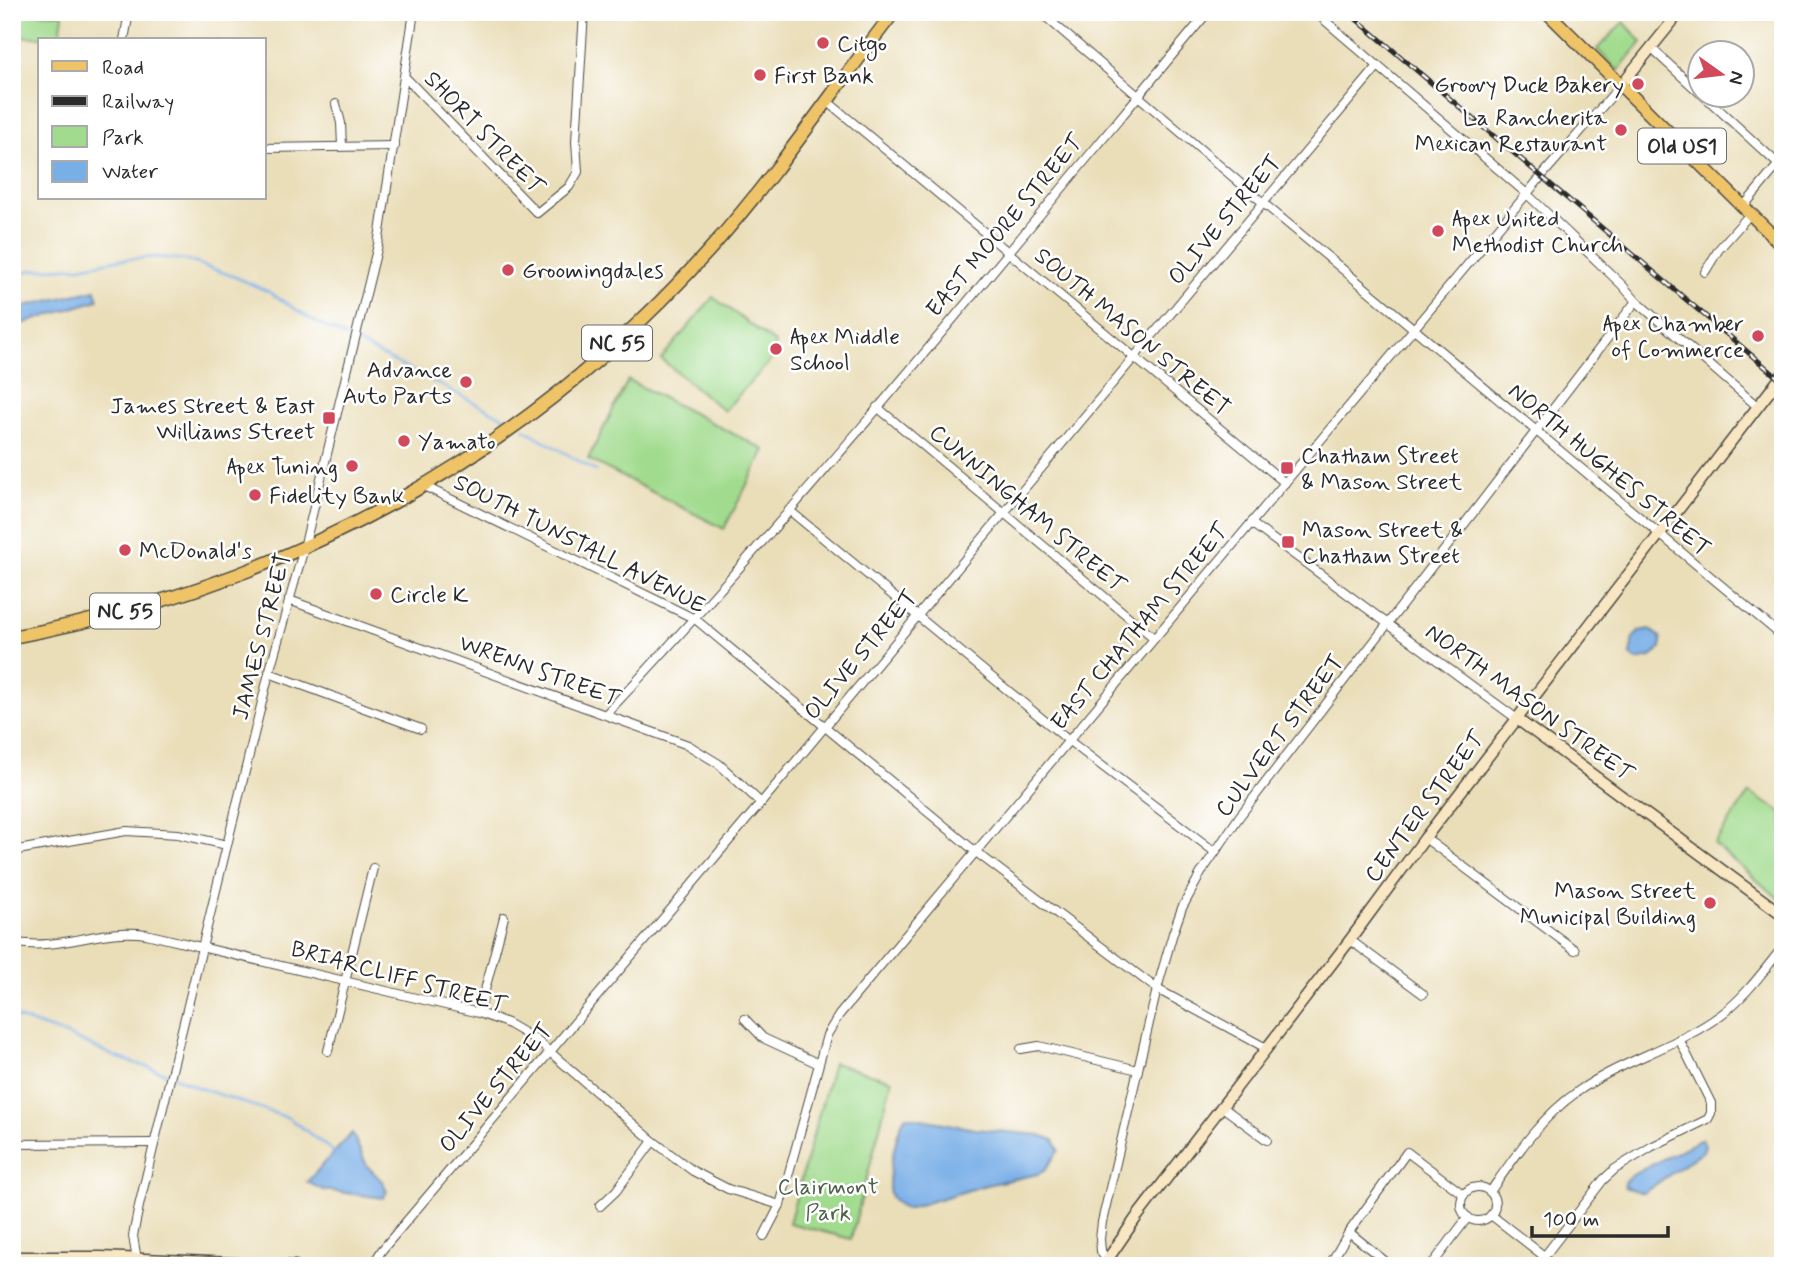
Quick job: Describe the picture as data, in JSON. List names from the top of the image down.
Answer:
{
  "streets": {
    "main road": [
      "Old US1",
      "NC 55",
      "NORTH MASON STREET",
      "CENTER STREET"
    ],
    "street": [
      "SHORT STREET",
      "OLIVE STREET",
      "EAST MOORE STREET",
      "SOUTH MASON STREET",
      "NORTH HUGHES STREET",
      "CUNNINGHAM STREET",
      "SOUTH TUNSTALL AVENUE",
      "EAST CHATHAM STREET",
      "JAMES STREET",
      "WRENN STREET",
      "CULVERT STREET",
      "BRIARCLIFF STREET"
    ]
  },
  "crossings": [
    ["SHORT STREET", "JAMES STREET"],
    ["Old US1", "EAST CHATHAM STREET"],
    ["OLIVE STREET", "SOUTH MASON STREET"],
    ["OLIVE STREET", "NORTH HUGHES STREET"],
    ["OLIVE STREET", "CUNNINGHAM STREET"],
    ["OLIVE STREET", "SOUTH TUNSTALL AVENUE"],
    ["OLIVE STREET", "WRENN STREET"],
    ["OLIVE STREET", "BRIARCLIFF STREET"],
    ["EAST MOORE STREET", "SOUTH MASON STREET"],
    ["EAST MOORE STREET", "NORTH HUGHES STREET"],
    ["EAST MOORE STREET", "CUNNINGHAM STREET"],
    ["EAST MOORE STREET", "SOUTH TUNSTALL AVENUE"],
    ["EAST MOORE STREET", "WRENN STREET"],
    ["SOUTH MASON STREET", "NC 55"],
    ["SOUTH MASON STREET", "EAST CHATHAM STREET"],
    ["NC 55", "SOUTH TUNSTALL AVENUE"],
    ["NC 55", "JAMES STREET"],
    ["NORTH HUGHES STREET", "EAST CHATHAM STREET"],
    ["NORTH HUGHES STREET", "CULVERT STREET"],
    ["NORTH HUGHES STREET", "CENTER STREET"],
    ["CUNNINGHAM STREET", "EAST CHATHAM STREET"],
    ["SOUTH TUNSTALL AVENUE", "EAST CHATHAM STREET"],
    ["SOUTH TUNSTALL AVENUE", "CULVERT STREET"],
    ["SOUTH TUNSTALL AVENUE", "CENTER STREET"],
    ["EAST CHATHAM STREET", "NORTH MASON STREET"],
    ["EAST CHATHAM STREET", "BRIARCLIFF STREET"],
    ["JAMES STREET", "WRENN STREET"],
    ["JAMES STREET", "BRIARCLIFF STREET"],
    ["NORTH MASON STREET", "CULVERT STREET"],
    ["NORTH MASON STREET", "CENTER STREET"],
    ["CULVERT STREET", "CENTER STREET"]
  ],
  "parks": ["Clairmont Park"],
  "places": {
    "other": [
      "Citgo",
      "First Bank",
      "Groovy Duck Bakery",
      "La Rancherita Mexican Restaurant",
      "Apex United Methodist Church",
      "Groomingdales",
      "Apex Chamber of Commerce",
      "Apex Middle School",
      "Advance Auto Parts",
      "Yamato",
      "Apex Tuning",
      "Fidelity Bank",
      "McDonald's",
      "Circle K",
      "Mason Street Municipal Building"
    ],
    "transit": ["James Street & East Williams Street", "Chatham Street & Mason Street", "Mason Street & Chatham Street"]
  },
  "legend": [
    "Road",
    "Railway",
    "Park",
    "Water"
  ],
  "scale_bar": "100 m",
  "north": "right"
}
